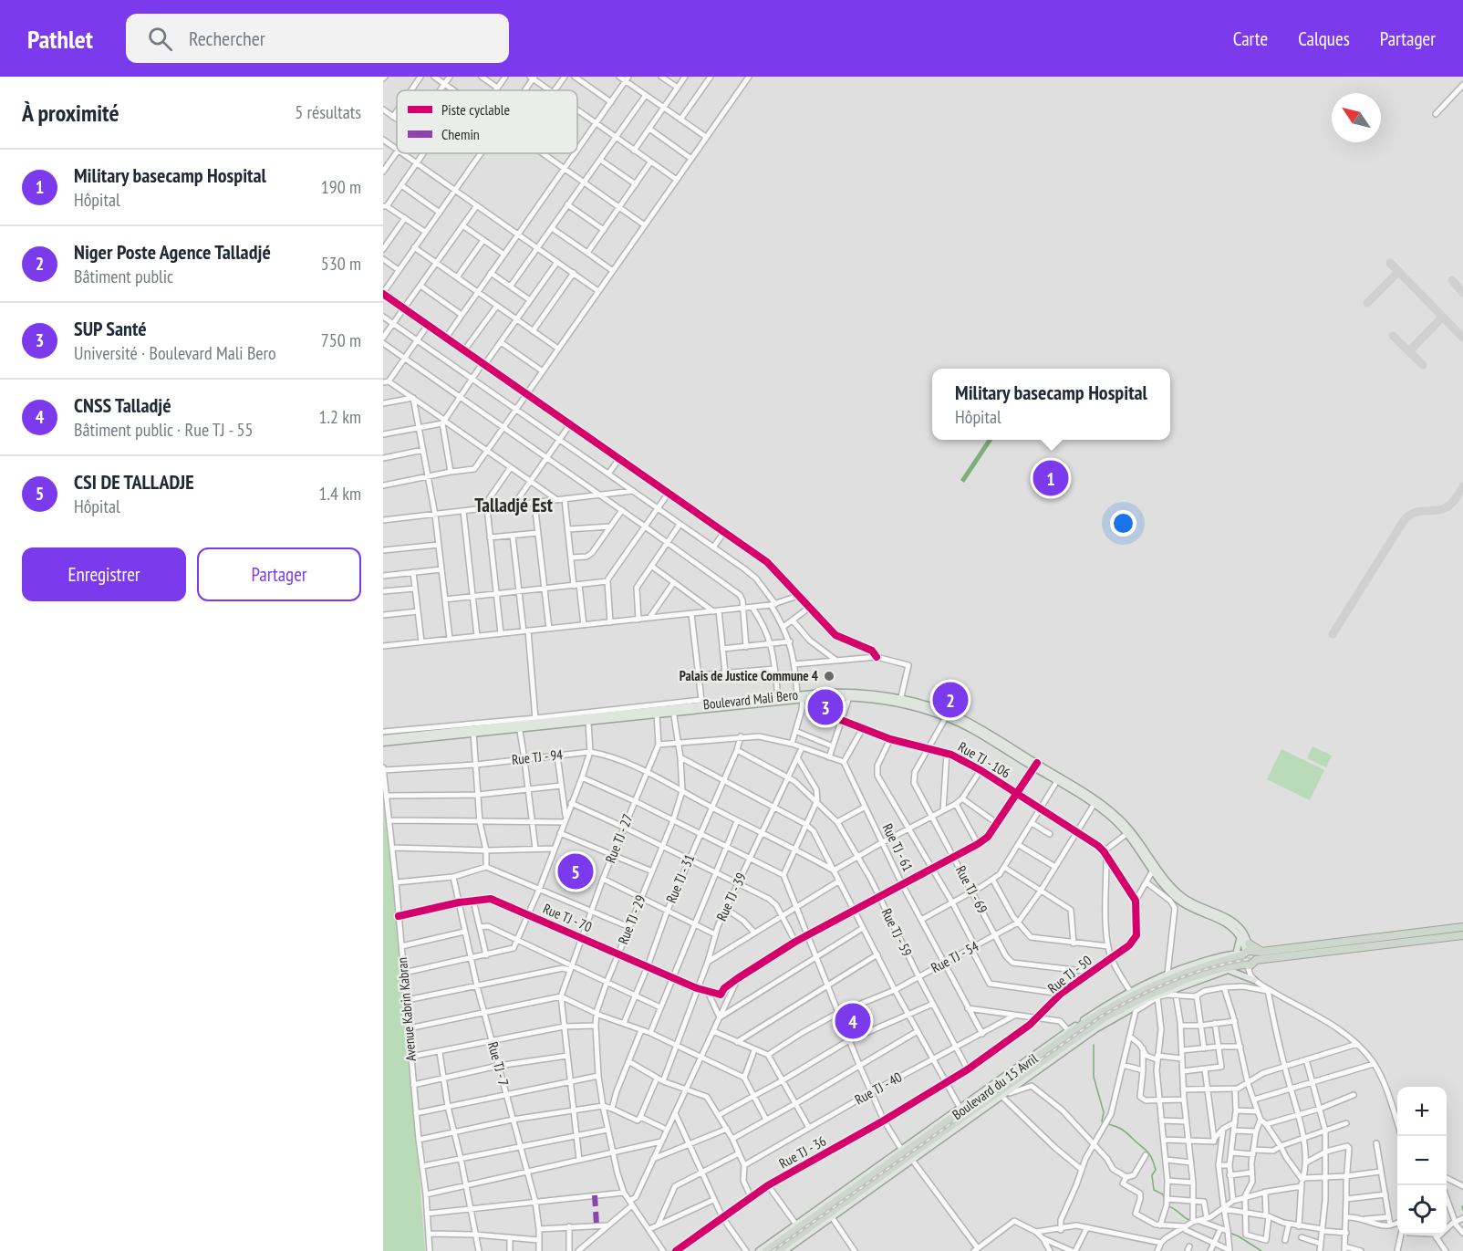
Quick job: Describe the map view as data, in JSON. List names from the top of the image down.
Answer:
{
  "streets": {
    "highway": ["Boulevard du 15 Avril"],
    "main road": ["Boulevard Mali Bero"],
    "street": [
      "Rue TJ - 94",
      "Rue TJ - 106",
      "Rue TJ - 27",
      "Rue TJ - 61",
      "Rue TJ - 31",
      "Rue TJ - 69",
      "Rue TJ - 39",
      "Rue TJ - 70",
      "Rue TJ - 29",
      "Rue TJ - 59",
      "Rue TJ - 54",
      "Rue TJ - 50",
      "Avenue Kabrin Kabran",
      "Rue TJ - 7",
      "Rue TJ - 40",
      "Rue TJ - 36"
    ]
  },
  "crossings": [
    ["Boulevard Mali Bero", "Rue TJ - 27"],
    ["Boulevard Mali Bero", "Rue TJ - 69"],
    ["Boulevard Mali Bero", "Rue TJ - 29"],
    ["Boulevard Mali Bero", "Rue TJ - 54"],
    ["Boulevard Mali Bero", "Boulevard du 15 Avril"],
    ["Rue TJ - 94", "Rue TJ - 27"],
    ["Rue TJ - 94", "Rue TJ - 31"],
    ["Rue TJ - 94", "Rue TJ - 39"],
    ["Rue TJ - 94", "Rue TJ - 29"],
    ["Rue TJ - 94", "Avenue Kabrin Kabran"],
    ["Rue TJ - 106", "Rue TJ - 69"],
    ["Rue TJ - 106", "Rue TJ - 54"],
    ["Rue TJ - 27", "Rue TJ - 70"],
    ["Rue TJ - 61", "Rue TJ - 54"],
    ["Rue TJ - 61", "Rue TJ - 40"],
    ["Rue TJ - 31", "Rue TJ - 70"],
    ["Rue TJ - 31", "Rue TJ - 59"],
    ["Rue TJ - 69", "Rue TJ - 54"],
    ["Rue TJ - 69", "Rue TJ - 50"],
    ["Rue TJ - 39", "Rue TJ - 70"],
    ["Rue TJ - 39", "Rue TJ - 59"],
    ["Rue TJ - 70", "Rue TJ - 29"],
    ["Rue TJ - 70", "Avenue Kabrin Kabran"],
    ["Rue TJ - 70", "Rue TJ - 7"],
    ["Rue TJ - 59", "Rue TJ - 54"],
    ["Rue TJ - 59", "Rue TJ - 50"],
    ["Rue TJ - 59", "Rue TJ - 40"],
    ["Rue TJ - 50", "Rue TJ - 36"]
  ],
  "districts": ["Talladjé Est"],
  "places": ["Palais de Justice Commune 4"],
  "legend": ["Piste cyclable", "Chemin"],
  "north": "top left",
  "page": {
    "header": "Pathlet",
    "search": "Rechercher",
    "nav": ["Carte", "Calques", "Partager"],
    "heading": ["À proximité", "5 résultats"],
    "list": [
      {
        "mark": "1",
        "name": "Military basecamp Hospital",
        "note": "Hôpital",
        "value": "190 m"
      },
      {
        "mark": "2",
        "name": "Niger Poste Agence Talladjé",
        "note": "Bâtiment public",
        "value": "530 m"
      },
      {
        "mark": "3",
        "name": "SUP Santé",
        "note": "Université · Boulevard Mali Bero",
        "value": "750 m"
      },
      {
        "mark": "4",
        "name": "CNSS Talladjé",
        "note": "Bâtiment public · Rue TJ - 55",
        "value": "1.2 km"
      },
      {
        "mark": "5",
        "name": "CSI DE TALLADJE",
        "note": "Hôpital",
        "value": "1.4 km"
      }
    ],
    "popup": ["Military basecamp Hospital", "Hôpital"],
    "pins": [
      "1",
      "2",
      "3",
      "5",
      "4"
    ],
    "buttons": ["Enregistrer", "Partager"],
    "map_buttons": ["+", "−"]
  }
}
